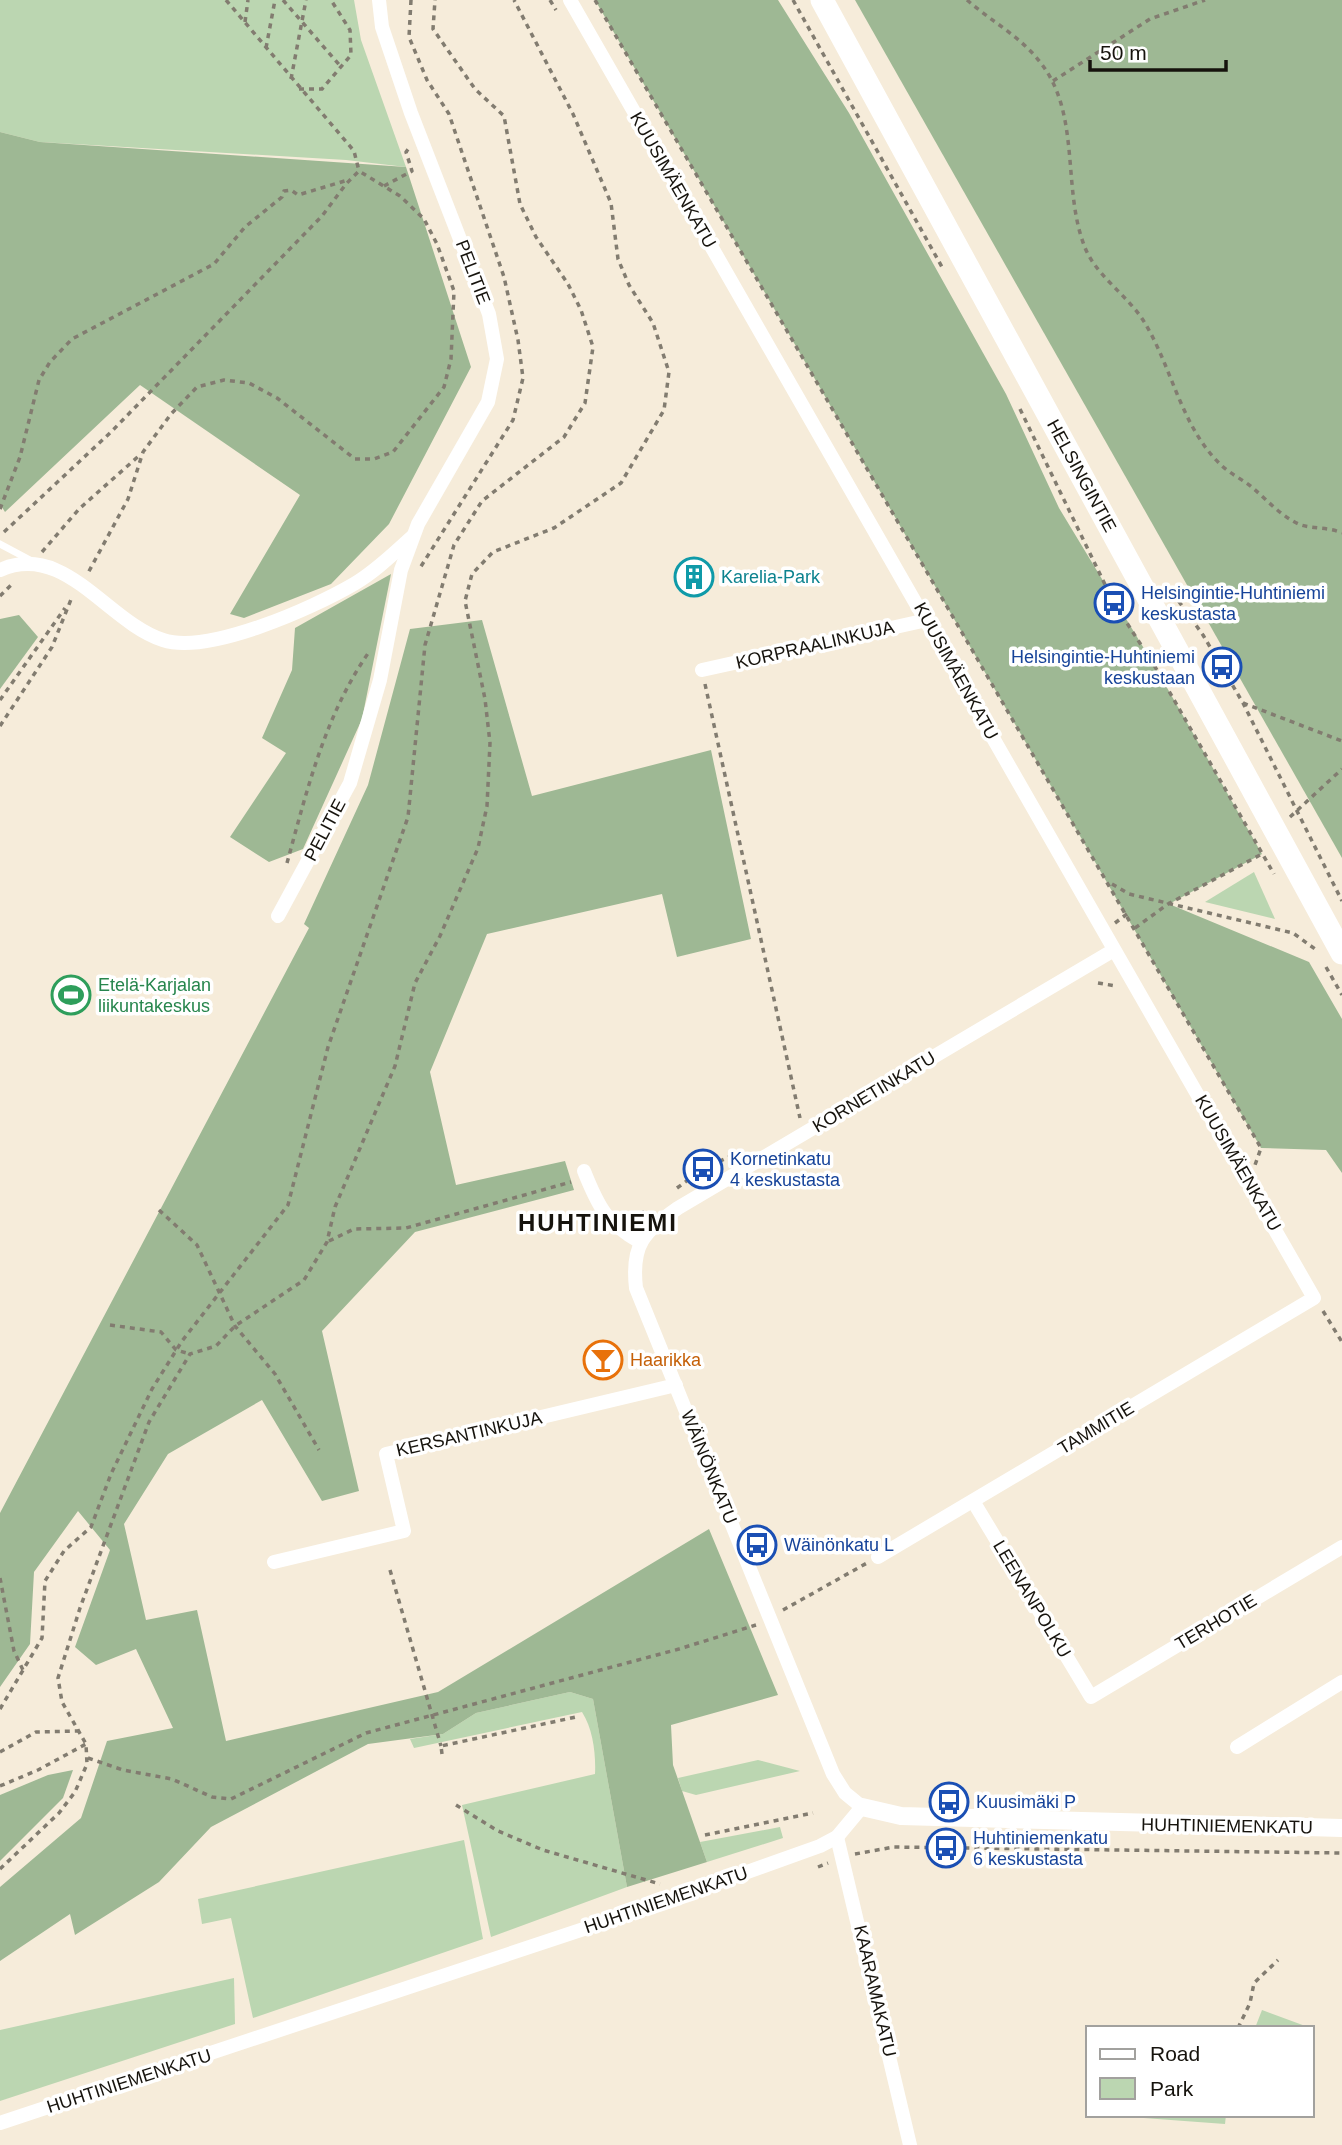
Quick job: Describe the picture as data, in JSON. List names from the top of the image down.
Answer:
{
  "streets": {
    "main road": ["HELSINGINTIE"],
    "street": [
      "KUUSIMÄENKATU",
      "PELITIE",
      "KORPRAALINKUJA",
      "KORNETINKATU",
      "TAMMITIE",
      "KERSANTINKUJA",
      "WÄINÖNKATU",
      "LEENANPOLKU",
      "TERHOTIE",
      "HUHTINIEMENKATU",
      "KAARAMAKATU"
    ]
  },
  "crossings": [
    ["KUUSIMÄENKATU", "KORPRAALINKUJA"],
    ["KUUSIMÄENKATU", "KORNETINKATU"],
    ["KUUSIMÄENKATU", "TAMMITIE"],
    ["KORNETINKATU", "WÄINÖNKATU"],
    ["TAMMITIE", "LEENANPOLKU"],
    ["KERSANTINKUJA", "WÄINÖNKATU"],
    ["WÄINÖNKATU", "HUHTINIEMENKATU"],
    ["LEENANPOLKU", "TERHOTIE"],
    ["HUHTINIEMENKATU", "KAARAMAKATU"]
  ],
  "districts": ["HUHTINIEMI"],
  "places": {
    "building": ["Karelia-Park"],
    "bus stop": [
      "Helsingintie-Huhtiniemi keskustasta",
      "Helsingintie-Huhtiniemi keskustaan",
      "Kornetinkatu 4 keskustasta",
      "Wäinönkatu L",
      "Kuusimäki P",
      "Huhtiniemenkatu 6 keskustasta"
    ],
    "sports": ["Etelä-Karjalan liikuntakeskus"],
    "bar": ["Haarikka"]
  },
  "legend": ["Road", "Park"],
  "scale_bar": "50 m"
}
